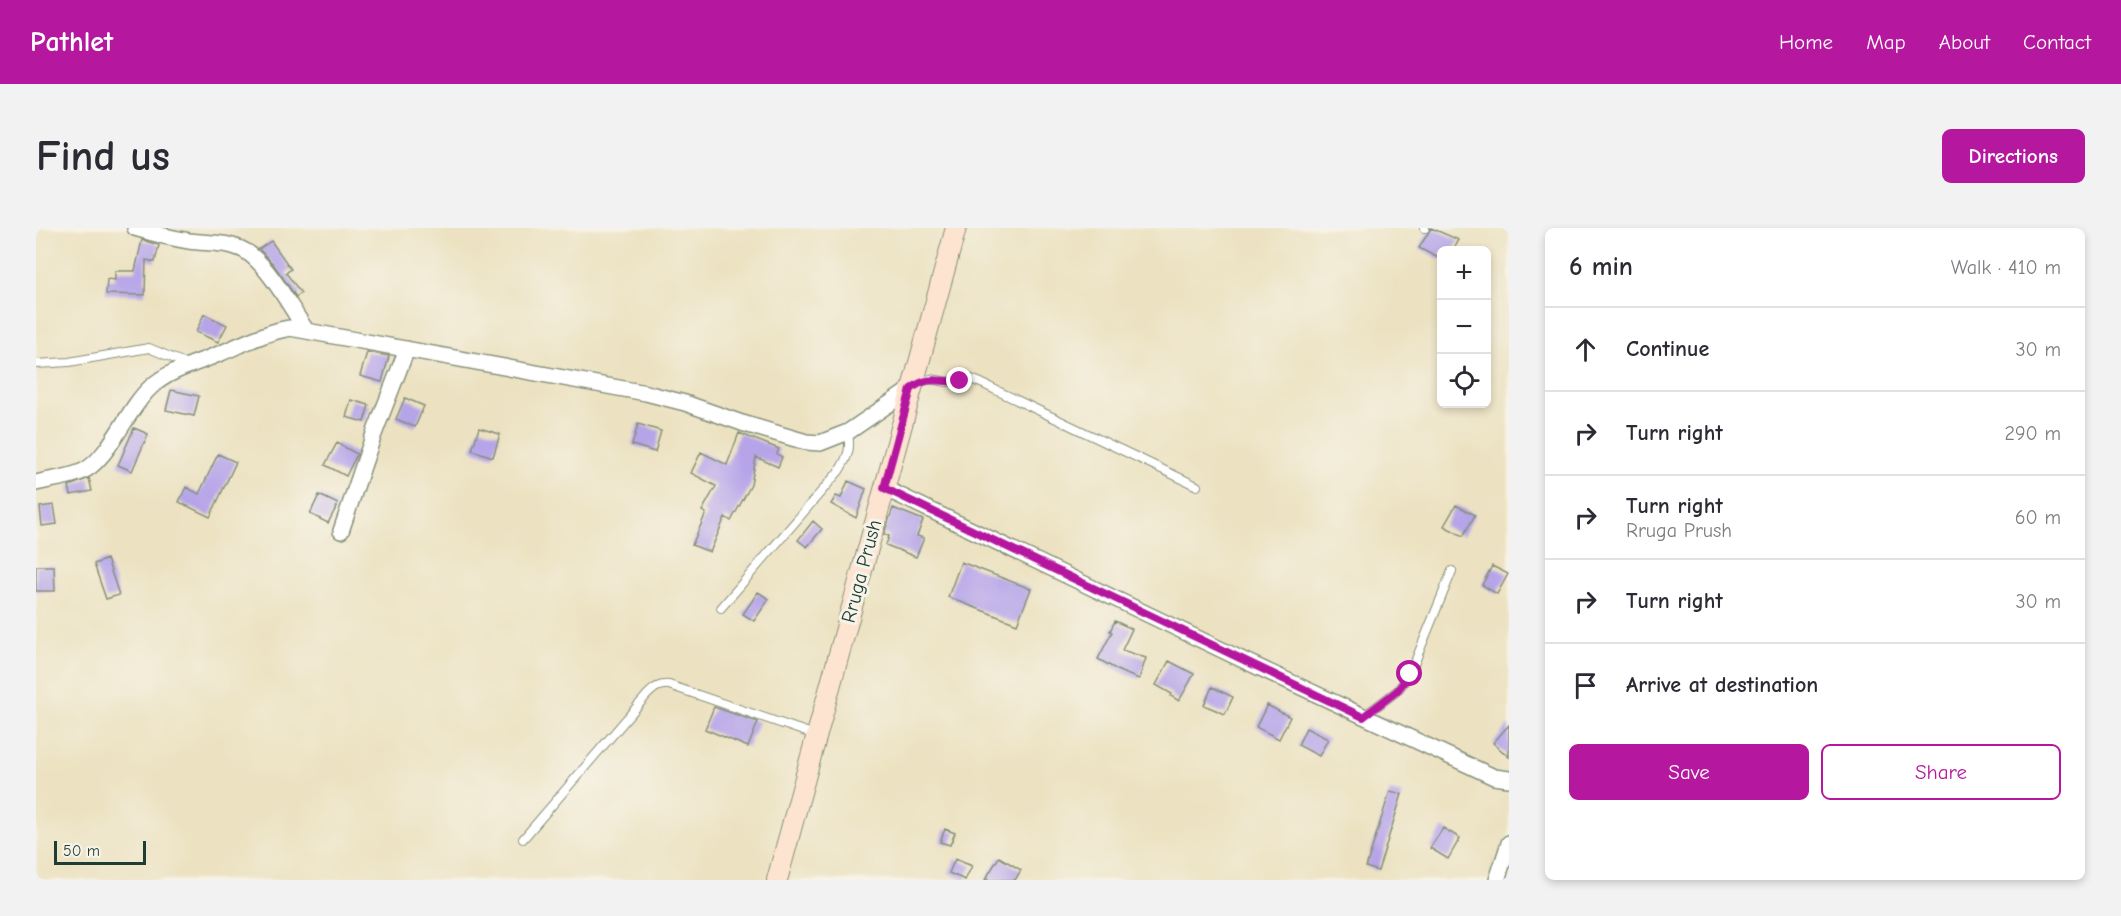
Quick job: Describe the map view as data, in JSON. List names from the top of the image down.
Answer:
{
  "streets": {
    "street": ["Rruga Prush"]
  },
  "scale_bar": "50 m",
  "page": {
    "header": "Pathlet",
    "nav": [
      "Home",
      "Map",
      "About",
      "Contact"
    ],
    "buttons": [
      "Directions",
      ["Save", "Share"]
    ],
    "title": "Find us",
    "heading": ["6 min", "Walk · 410 m"],
    "map_buttons": ["+", "−"],
    "list": [
      ["Continue", "30 m"],
      ["Turn right", "290 m"],
      ["Turn right", "Rruga Prush", "60 m"],
      ["Turn right", "30 m"],
      "Arrive at destination"
    ],
    "scale": "50 m"
  }
}
